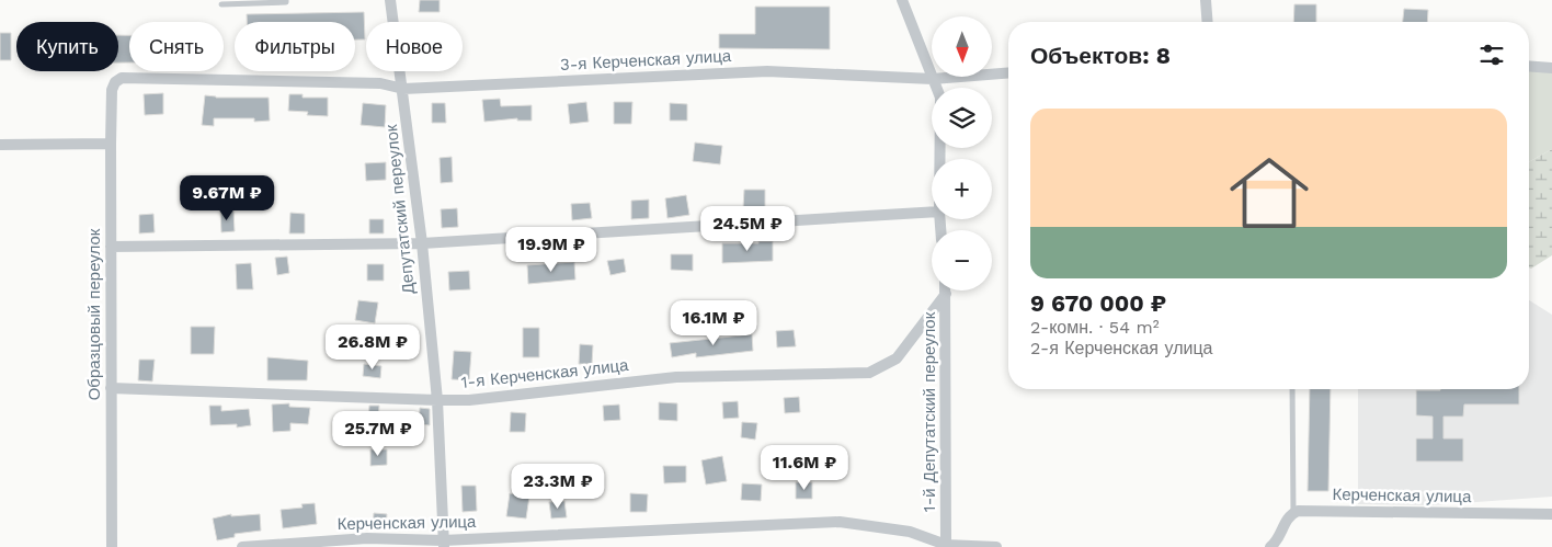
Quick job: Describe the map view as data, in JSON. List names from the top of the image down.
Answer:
{
  "streets": {
    "street": [
      "3-я Керченская улица",
      "Депутатский переулок",
      "Образцовый переулок",
      "1-я Керченская улица",
      "1-й Депутатский переулок",
      "Керченская улица"
    ]
  },
  "crossings": [
    ["3-я Керченская улица", "Депутатский переулок"],
    ["3-я Керченская улица", "Образцовый переулок"],
    ["Депутатский переулок", "1-я Керченская улица"],
    ["Депутатский переулок", "Керченская улица"],
    ["Образцовый переулок", "1-я Керченская улица"],
    ["1-я Керченская улица", "1-й Депутатский переулок"],
    ["1-й Депутатский переулок", "Керченская улица"]
  ],
  "north": "bottom",
  "page": {
    "map_buttons": ["+", "−"],
    "chip": [
      "Купить",
      "Снять",
      "Фильтры",
      "Новое"
    ],
    "heading": "Объектов: 8",
    "list": [
      {
        "name": "9 670 000 ₽",
        "note": "2-комн. · 54 m² · 2-я Керченская улица"
      }
    ],
    "price": [
      "9.67M ₽",
      "24.5M ₽",
      "19.9M ₽",
      "16.1M ₽",
      "26.8M ₽",
      "25.7M ₽",
      "11.6M ₽",
      "23.3M ₽"
    ]
  }
}
